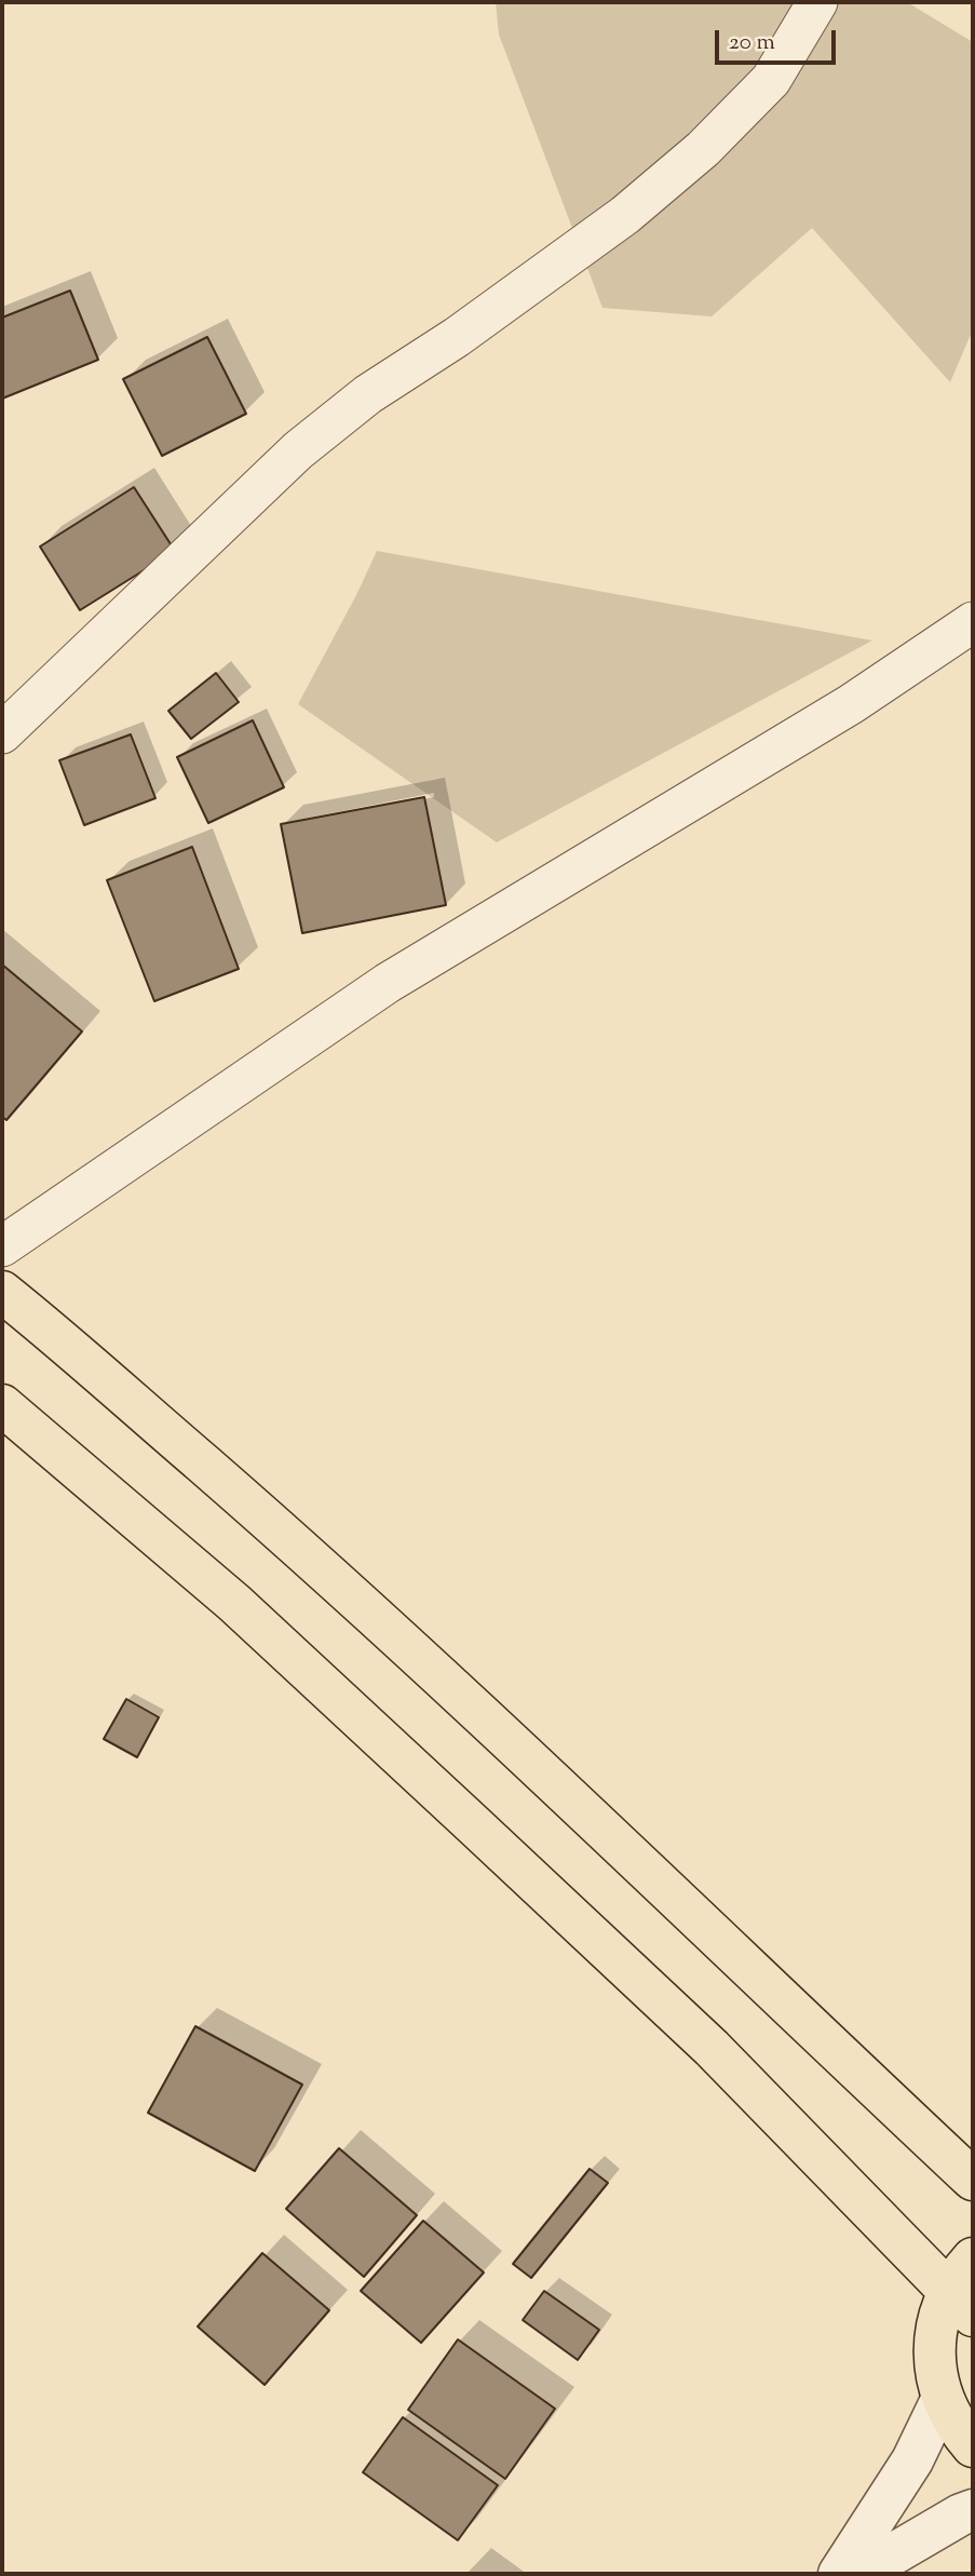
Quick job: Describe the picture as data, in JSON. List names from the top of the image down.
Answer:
{
  "scale_bar": "20 m"
}
